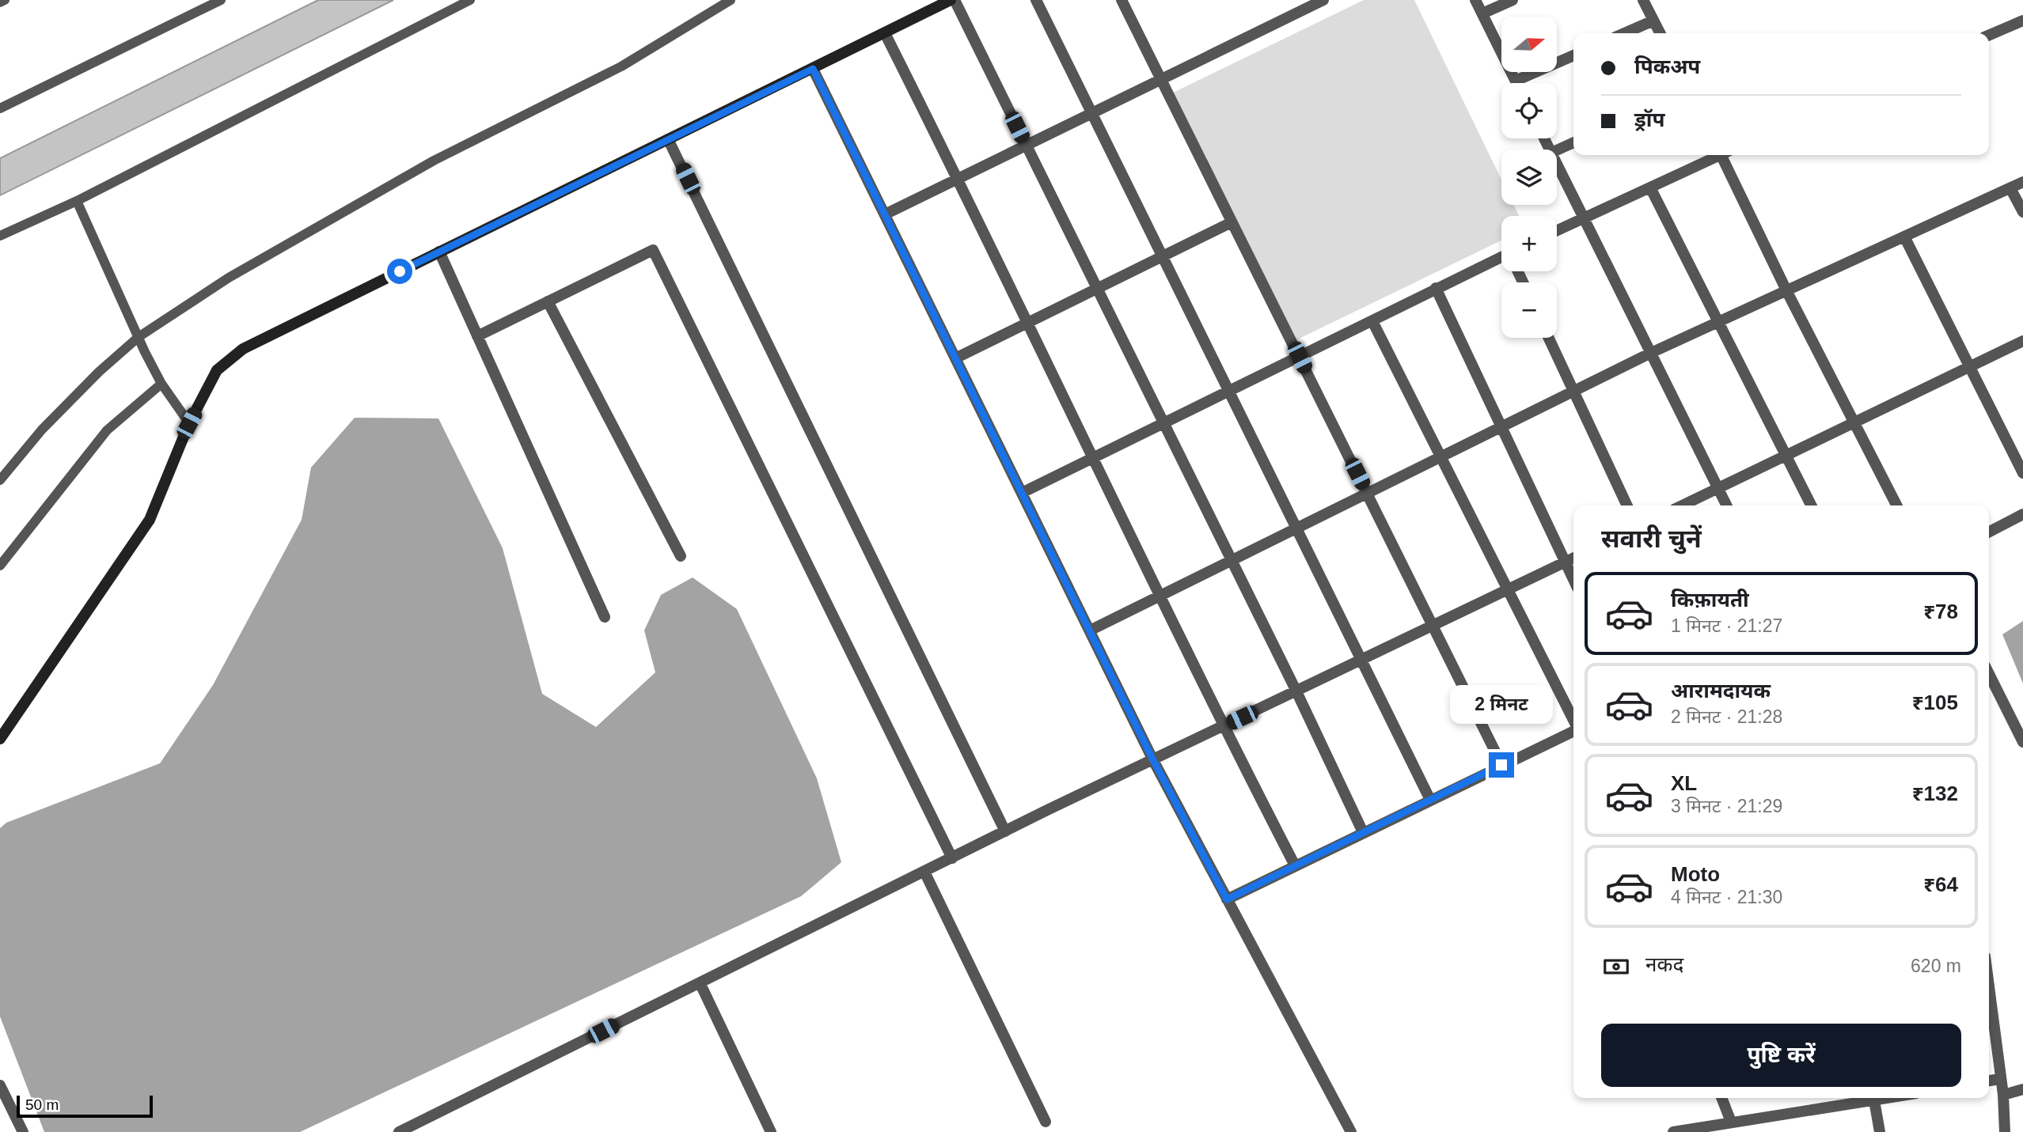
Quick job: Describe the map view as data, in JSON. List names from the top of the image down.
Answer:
{
  "scale_bar": "50 m",
  "north": "right",
  "page": {
    "map_buttons": ["+", "−"],
    "banner": ["पिकअप", "ड्रॉप"],
    "heading": "सवारी चुनें",
    "list": [
      {
        "name": "किफ़ायती",
        "note": "1 मिनट · 21:27",
        "value": "₹78"
      },
      {
        "name": "आरामदायक",
        "note": "2 मिनट · 21:28",
        "value": "₹105"
      },
      {
        "name": "XL",
        "note": "3 मिनट · 21:29",
        "value": "₹132"
      },
      {
        "name": "Moto",
        "note": "4 मिनट · 21:30",
        "value": "₹64"
      }
    ],
    "bubble": "2 मिनट",
    "pay": ["नकद", "620 m"],
    "buttons": "पुष्टि करें",
    "scale": "50 m"
  }
}
